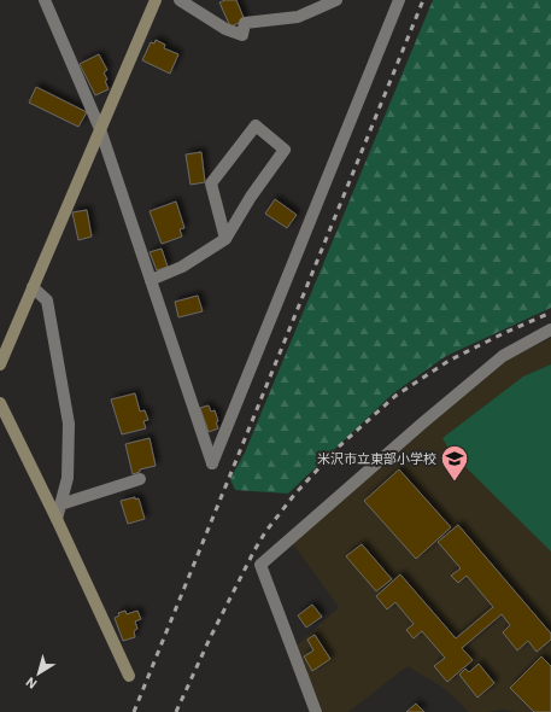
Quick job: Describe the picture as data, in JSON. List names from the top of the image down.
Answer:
{
  "places": {
    "school or university": ["米沢市立東部小学校"]
  },
  "north": "bottom left"
}
